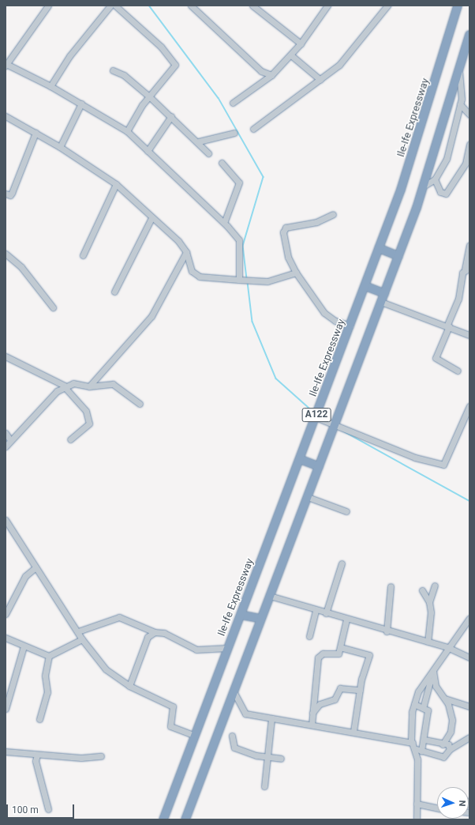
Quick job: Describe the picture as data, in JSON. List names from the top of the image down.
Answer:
{
  "streets": {
    "highway": ["Ile-Ife Expressway", "A122"]
  },
  "scale_bar": "100 m",
  "north": "right"
}
